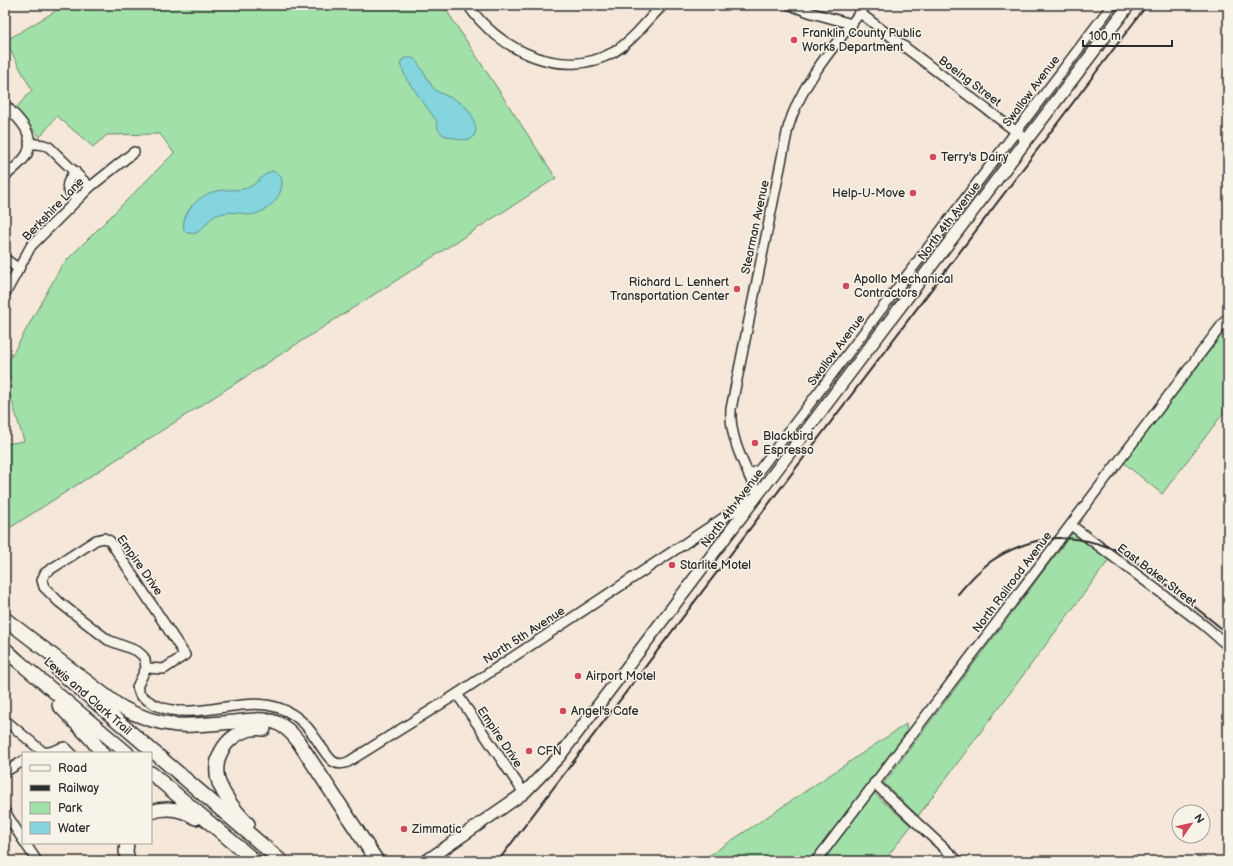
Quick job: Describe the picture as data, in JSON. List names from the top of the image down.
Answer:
{
  "streets": {
    "highway": ["Lewis and Clark Trail"],
    "main road": ["North 4th Avenue"],
    "street": [
      "Boeing Street",
      "Swallow Avenue",
      "Berkshire Lane",
      "Stearman Avenue",
      "Empire Drive",
      "East Baker Street",
      "North Railroad Avenue",
      "North 5th Avenue"
    ]
  },
  "crossings": [
    ["Boeing Street", "Swallow Avenue"],
    ["Boeing Street", "North 4th Avenue"],
    ["Boeing Street", "Stearman Avenue"],
    ["Swallow Avenue", "Stearman Avenue"],
    ["North 4th Avenue", "Stearman Avenue"],
    ["North 4th Avenue", "Empire Drive"],
    ["North 4th Avenue", "North 5th Avenue"],
    ["Stearman Avenue", "North 5th Avenue"],
    ["Empire Drive", "North 5th Avenue"],
    ["East Baker Street", "North Railroad Avenue"]
  ],
  "places": [
    "Franklin County Public Works Department",
    "Terry's Dairy",
    "Help-U-Move",
    "Apollo Mechanical Contractors",
    "Richard L. Lenhert Transportation Center",
    "Blackbird Espresso",
    "Starlite Motel",
    "Airport Motel",
    "Angel's Cafe",
    "CFN",
    "Zimmatic"
  ],
  "legend": [
    "Road",
    "Railway",
    "Park",
    "Water"
  ],
  "scale_bar": "100 m",
  "north": "top right"
}
